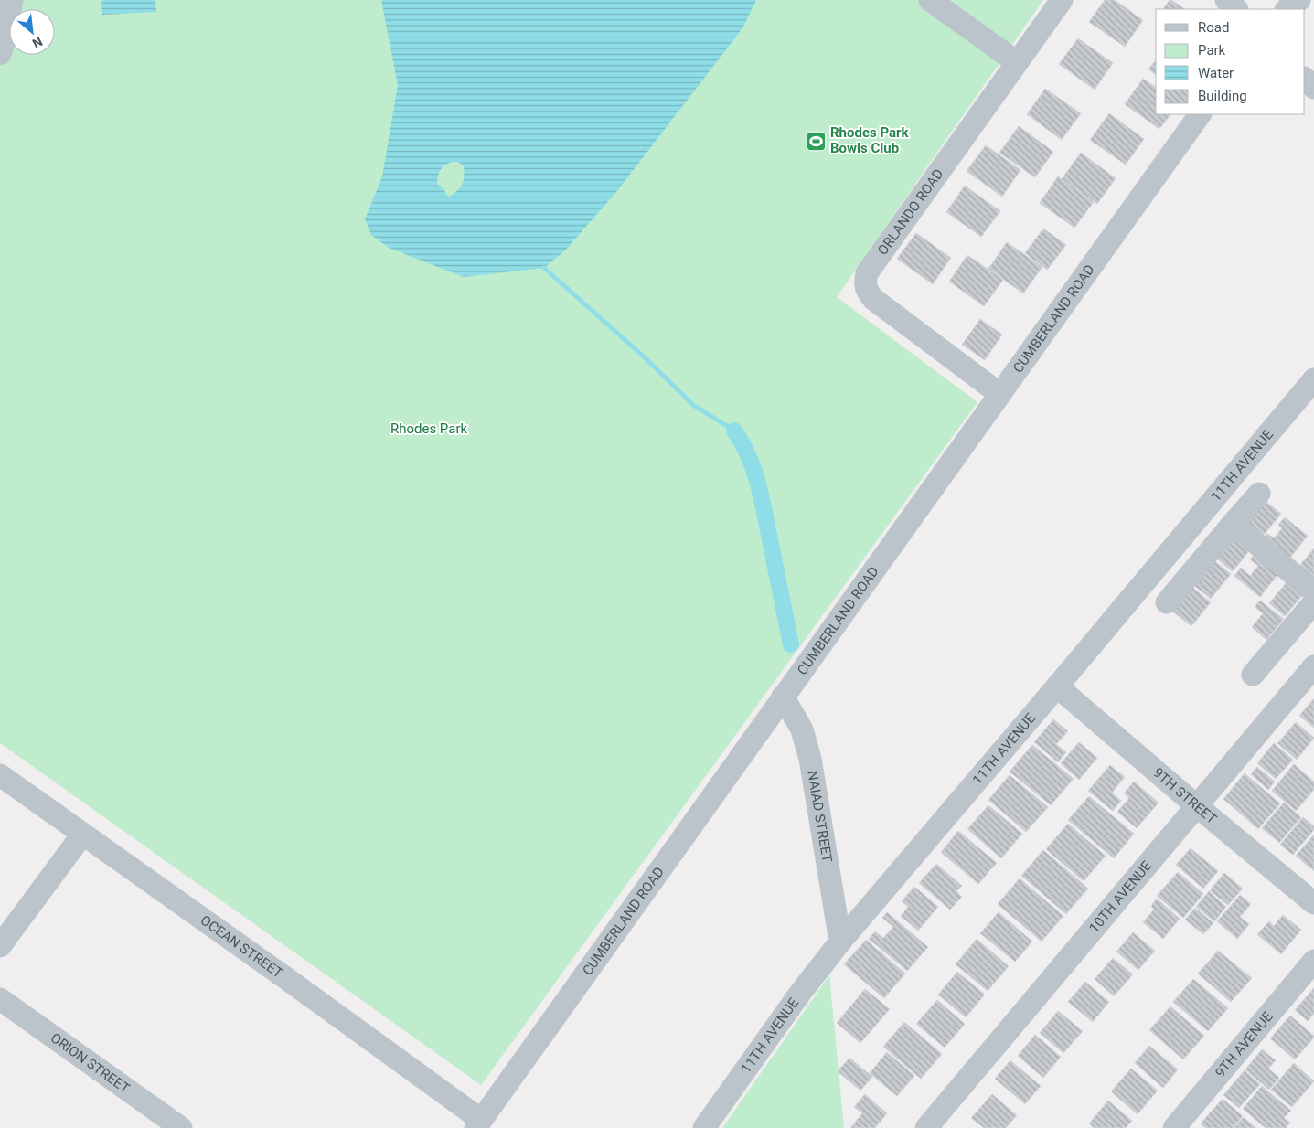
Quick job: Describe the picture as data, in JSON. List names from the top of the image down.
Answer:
{
  "streets": {
    "street": [
      "ORLANDO ROAD",
      "CUMBERLAND ROAD",
      "11TH AVENUE",
      "9TH STREET",
      "NAIAD STREET",
      "10TH AVENUE",
      "OCEAN STREET",
      "9TH AVENUE",
      "ORION STREET"
    ]
  },
  "crossings": [
    ["ORLANDO ROAD", "CUMBERLAND ROAD"],
    ["CUMBERLAND ROAD", "NAIAD STREET"],
    ["CUMBERLAND ROAD", "OCEAN STREET"],
    ["11TH AVENUE", "9TH STREET"],
    ["11TH AVENUE", "NAIAD STREET"],
    ["9TH STREET", "10TH AVENUE"]
  ],
  "parks": ["Rhodes Park"],
  "places": {
    "sports": ["Rhodes Park Bowls Club"]
  },
  "legend": [
    "Road",
    "Park",
    "Water",
    "Building"
  ],
  "north": "bottom right"
}
